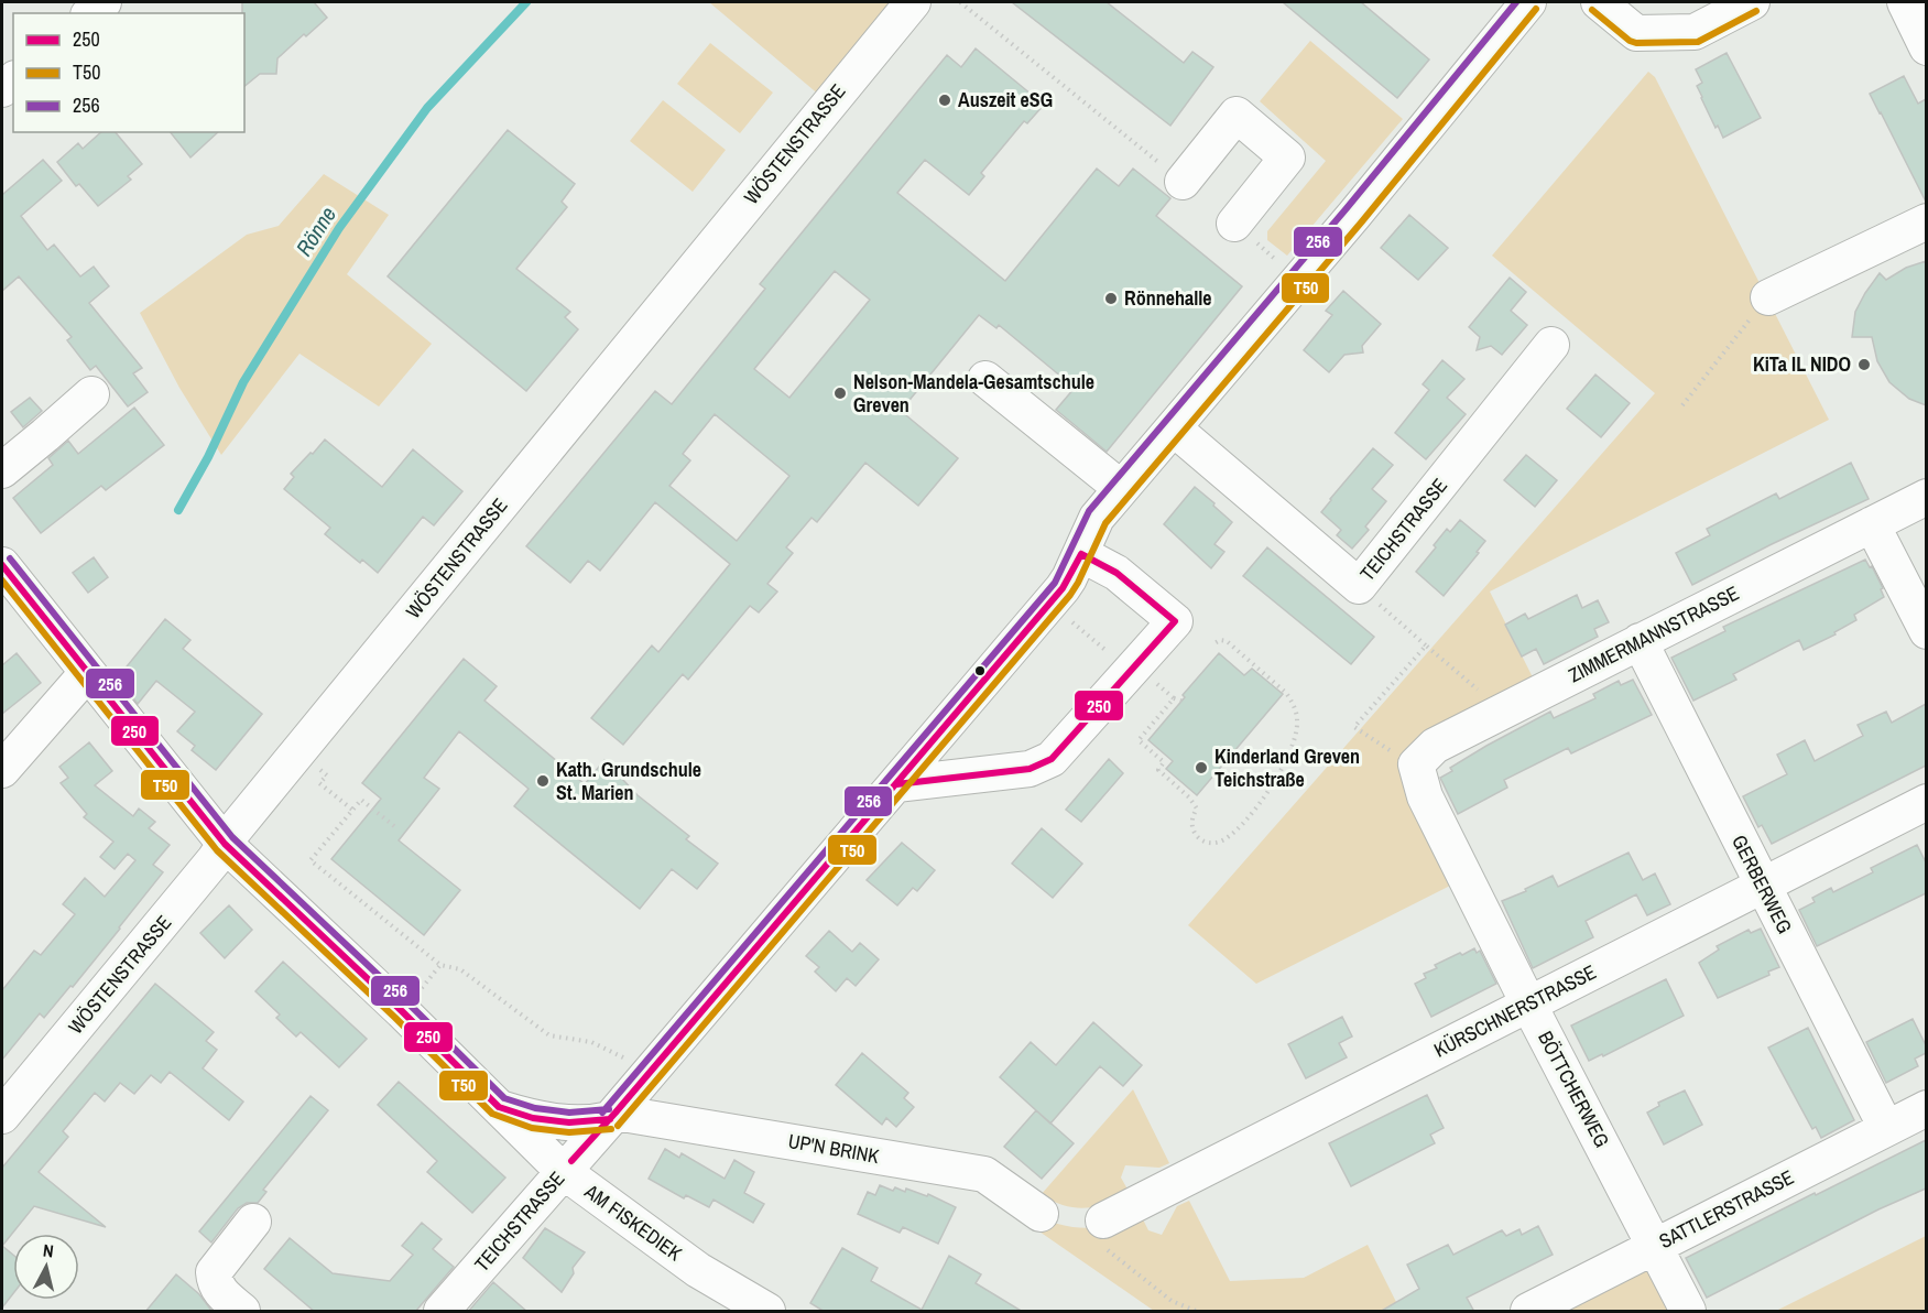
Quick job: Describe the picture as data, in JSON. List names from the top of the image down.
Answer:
{
  "streets": {
    "street": [
      "WÖSTENSTRASSE",
      "TEICHSTRASSE",
      "ZIMMERMANNSTRASSE",
      "GERBERWEG",
      "KÜRSCHNERSTRASSE",
      "BÖTTCHERWEG",
      "UP'N BRINK",
      "SATTLERSTRASSE",
      "AM FISKEDIEK"
    ]
  },
  "crossings": [
    ["WÖSTENSTRASSE", "AM FISKEDIEK"],
    ["TEICHSTRASSE", "UP'N BRINK"],
    ["TEICHSTRASSE", "AM FISKEDIEK"],
    ["ZIMMERMANNSTRASSE", "GERBERWEG"],
    ["ZIMMERMANNSTRASSE", "BÖTTCHERWEG"],
    ["GERBERWEG", "KÜRSCHNERSTRASSE"],
    ["GERBERWEG", "SATTLERSTRASSE"],
    ["KÜRSCHNERSTRASSE", "BÖTTCHERWEG"],
    ["BÖTTCHERWEG", "SATTLERSTRASSE"],
    ["UP'N BRINK", "AM FISKEDIEK"]
  ],
  "water": ["Rönne"],
  "places": [
    "Auszeit eSG",
    "Rönnehalle",
    "KiTa IL NIDO",
    "Nelson-Mandela-Gesamtschule Greven",
    "Kinderland Greven Teichstraße",
    "Kath. Grundschule St. Marien"
  ],
  "lines": ["transit line 256", "transit line T50", "transit line 250"],
  "legend": ["250", "T50", "256"],
  "north": "top"
}
